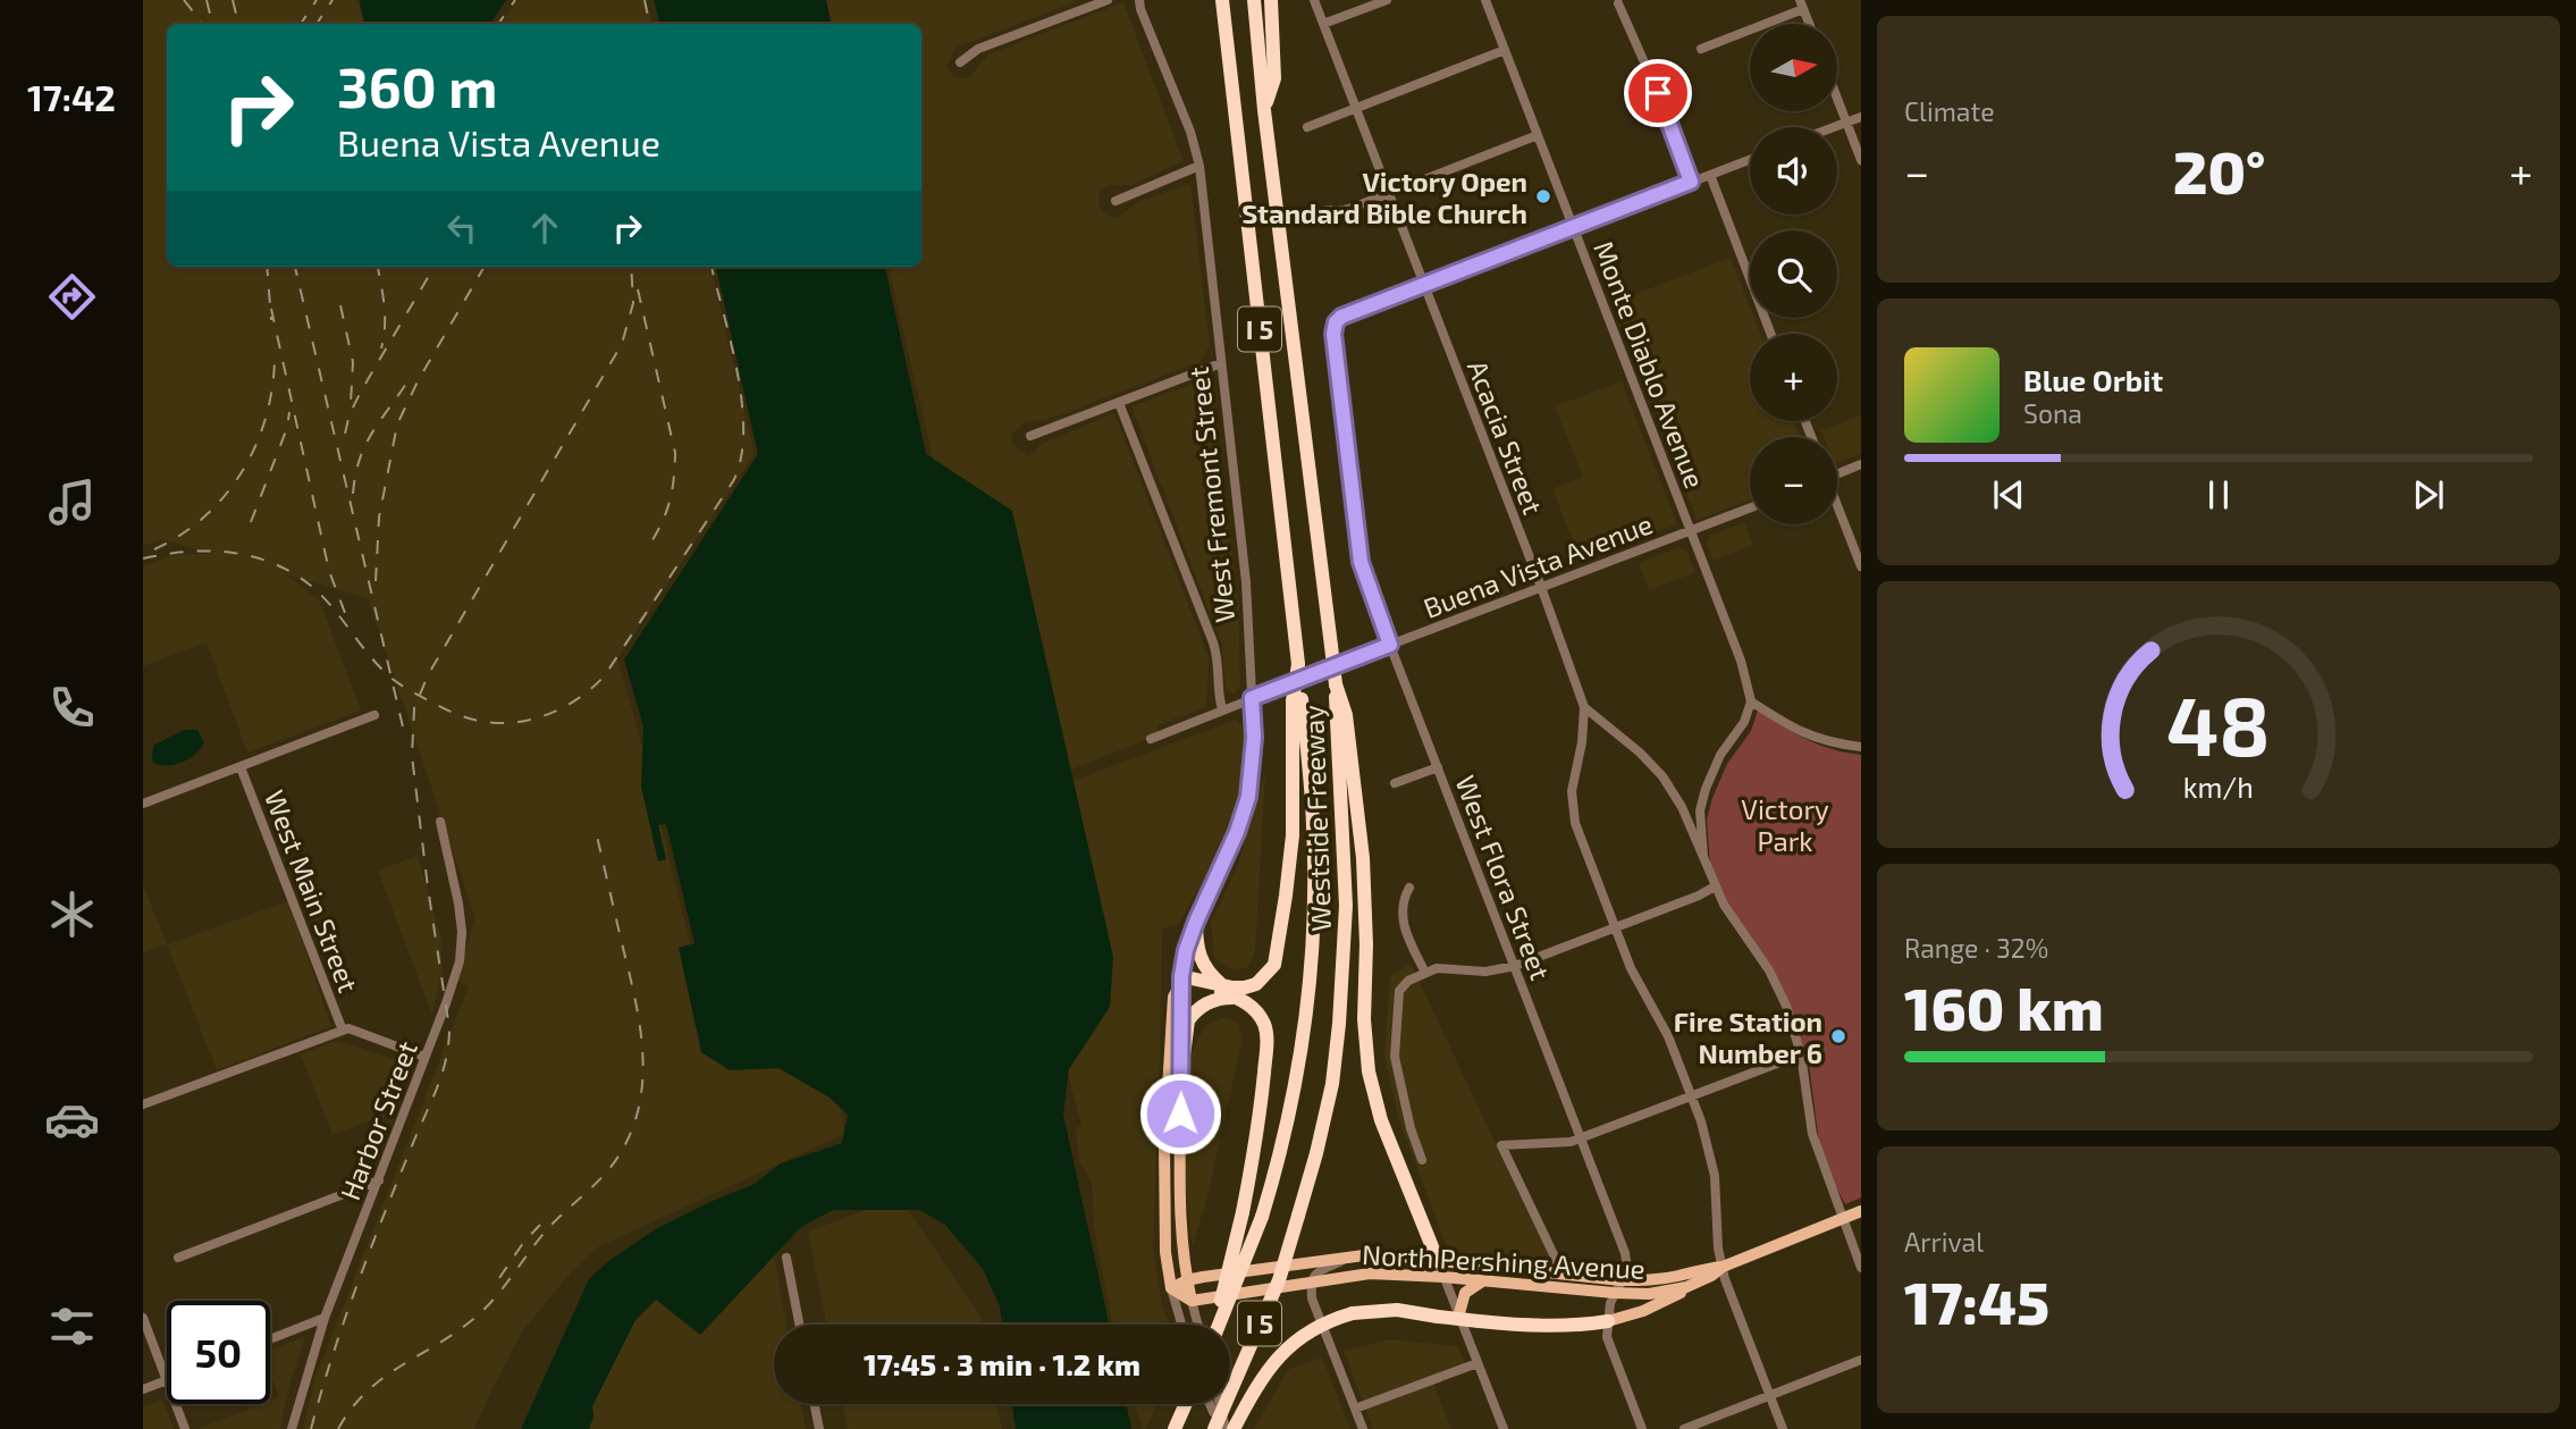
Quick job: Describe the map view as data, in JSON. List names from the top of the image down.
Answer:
{
  "streets": {
    "highway": ["I 5", "Westside Freeway"],
    "main road": ["West Fremont Street", "North Pershing Avenue"],
    "street": [
      "Monte Diablo Avenue",
      "Acacia Street",
      "Buena Vista Avenue",
      "West Flora Street",
      "West Main Street",
      "Harbor Street"
    ]
  },
  "crossings": [
    ["Monte Diablo Avenue", "Buena Vista Avenue"],
    ["Acacia Street", "Buena Vista Avenue"],
    ["Acacia Street", "West Flora Street"],
    ["West Fremont Street", "Buena Vista Avenue"],
    ["West Fremont Street", "North Pershing Avenue"],
    ["Buena Vista Avenue", "West Flora Street"],
    ["West Flora Street", "North Pershing Avenue"]
  ],
  "parks": ["Victory Park"],
  "places": ["Victory Open Standard Bible Church", "Fire Station Number 6"],
  "north": "right",
  "page": {
    "tabs": "17:42",
    "tile": [
      "Climate",
      ["Range · 32%", "160 km"],
      ["Arrival", "17:45"]
    ],
    "map_buttons": ["+", "−"],
    "turn": ["360 m", "Buena Vista Avenue"],
    "heat": ["−", "20°", "+"],
    "song": ["Blue Orbit", "Sona"],
    "limit": "50",
    "trip": "17:45 · 3 min · 1.2 km",
    "gauge": ["48", "km/h"]
  }
}
